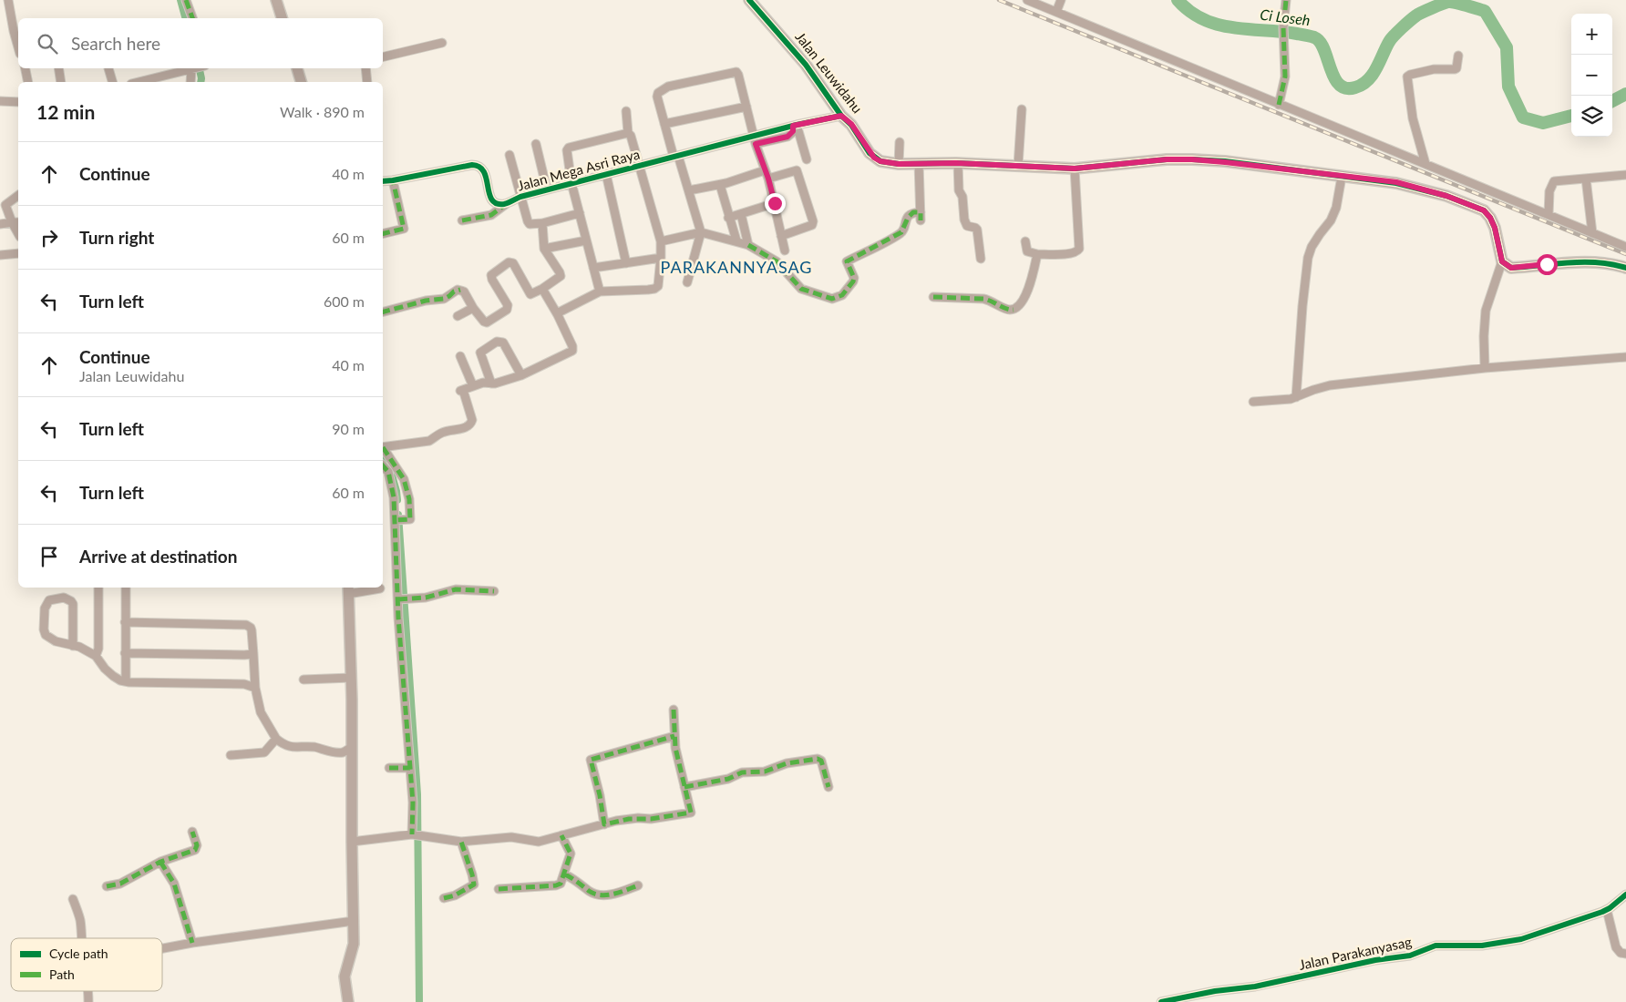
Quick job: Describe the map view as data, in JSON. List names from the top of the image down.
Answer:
{
  "streets": {
    "street": ["Jalan Leuwidahu", "Jalan Mega Asri Raya", "Jalan Parakanyasag"]
  },
  "crossings": [
    ["Jalan Leuwidahu", "Jalan Mega Asri Raya"]
  ],
  "districts": ["PARAKANNYASAG"],
  "water": ["Ci Loseh"],
  "legend": ["Cycle path", "Path"],
  "page": {
    "map_buttons": ["+", "−"],
    "search": "Search here",
    "heading": ["12 min", "Walk · 890 m"],
    "list": [
      ["Continue", "40 m"],
      ["Turn right", "60 m"],
      ["Turn left", "600 m"],
      ["Continue", "Jalan Leuwidahu", "40 m"],
      ["Turn left", "90 m"],
      ["Turn left", "60 m"],
      "Arrive at destination"
    ]
  }
}
